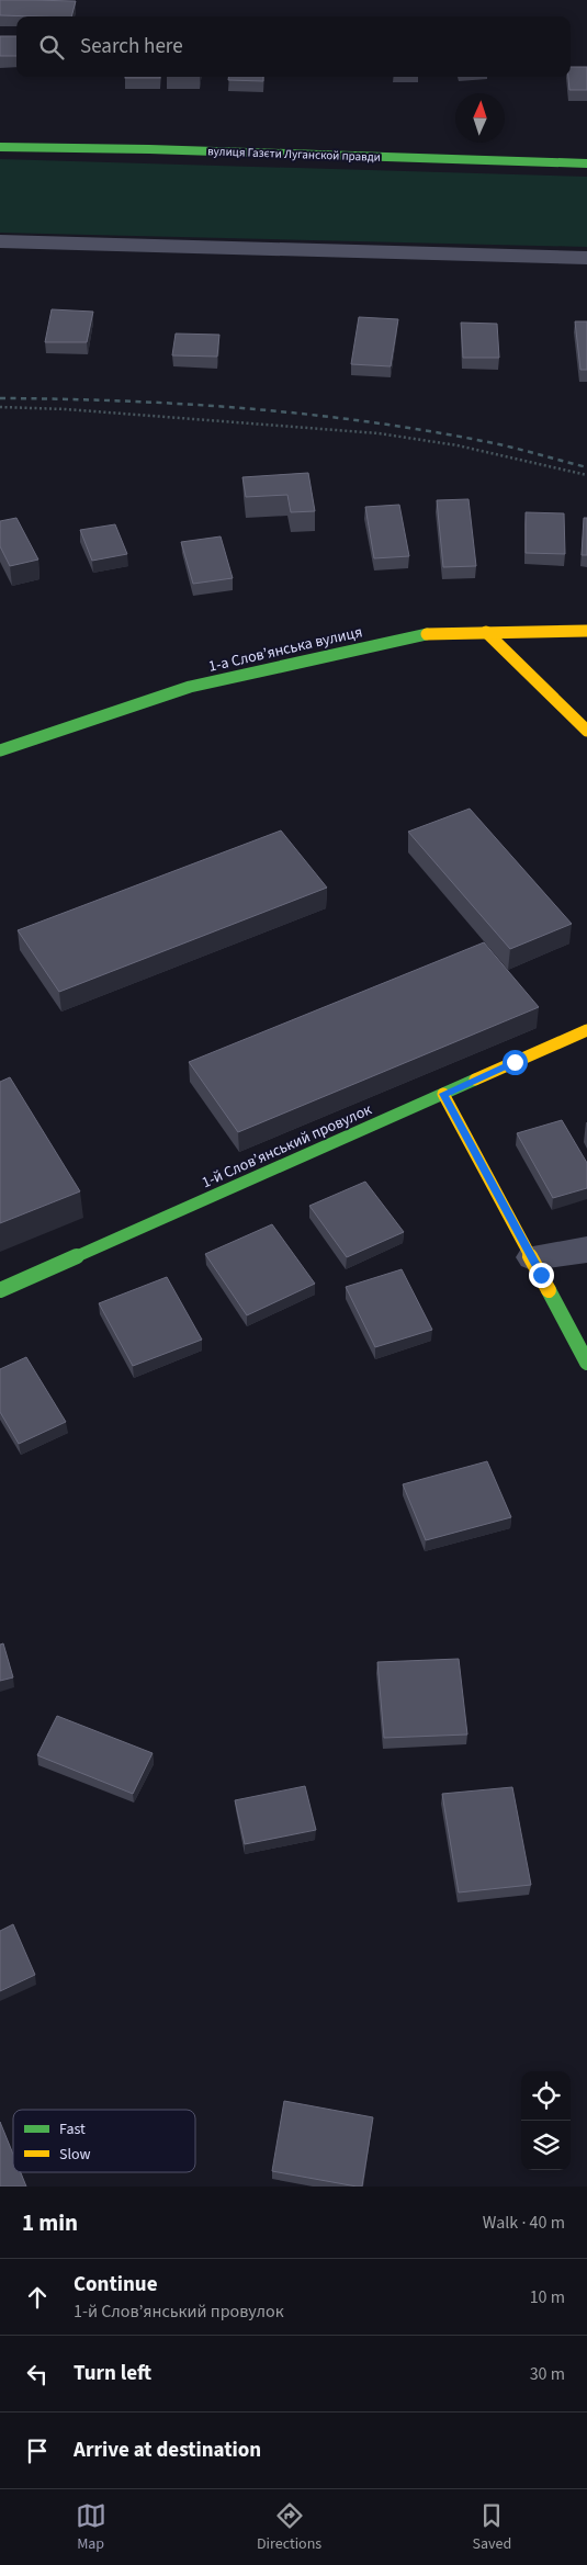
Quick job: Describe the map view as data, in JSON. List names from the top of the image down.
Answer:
{
  "streets": {
    "street": ["вулиця Газєти Луганской правди", "1-а Слов’янська вулиця", "1-й Слов’янський провулок"]
  },
  "legend": ["Fast", "Slow"],
  "north": "top",
  "page": {
    "search": "Search here",
    "heading": ["1 min", "Walk · 40 m"],
    "list": [
      ["Continue", "1-й Слов’янський провулок", "10 m"],
      ["Turn left", "30 m"],
      "Arrive at destination"
    ],
    "nav": ["Map", "Directions", "Saved"]
  }
}
